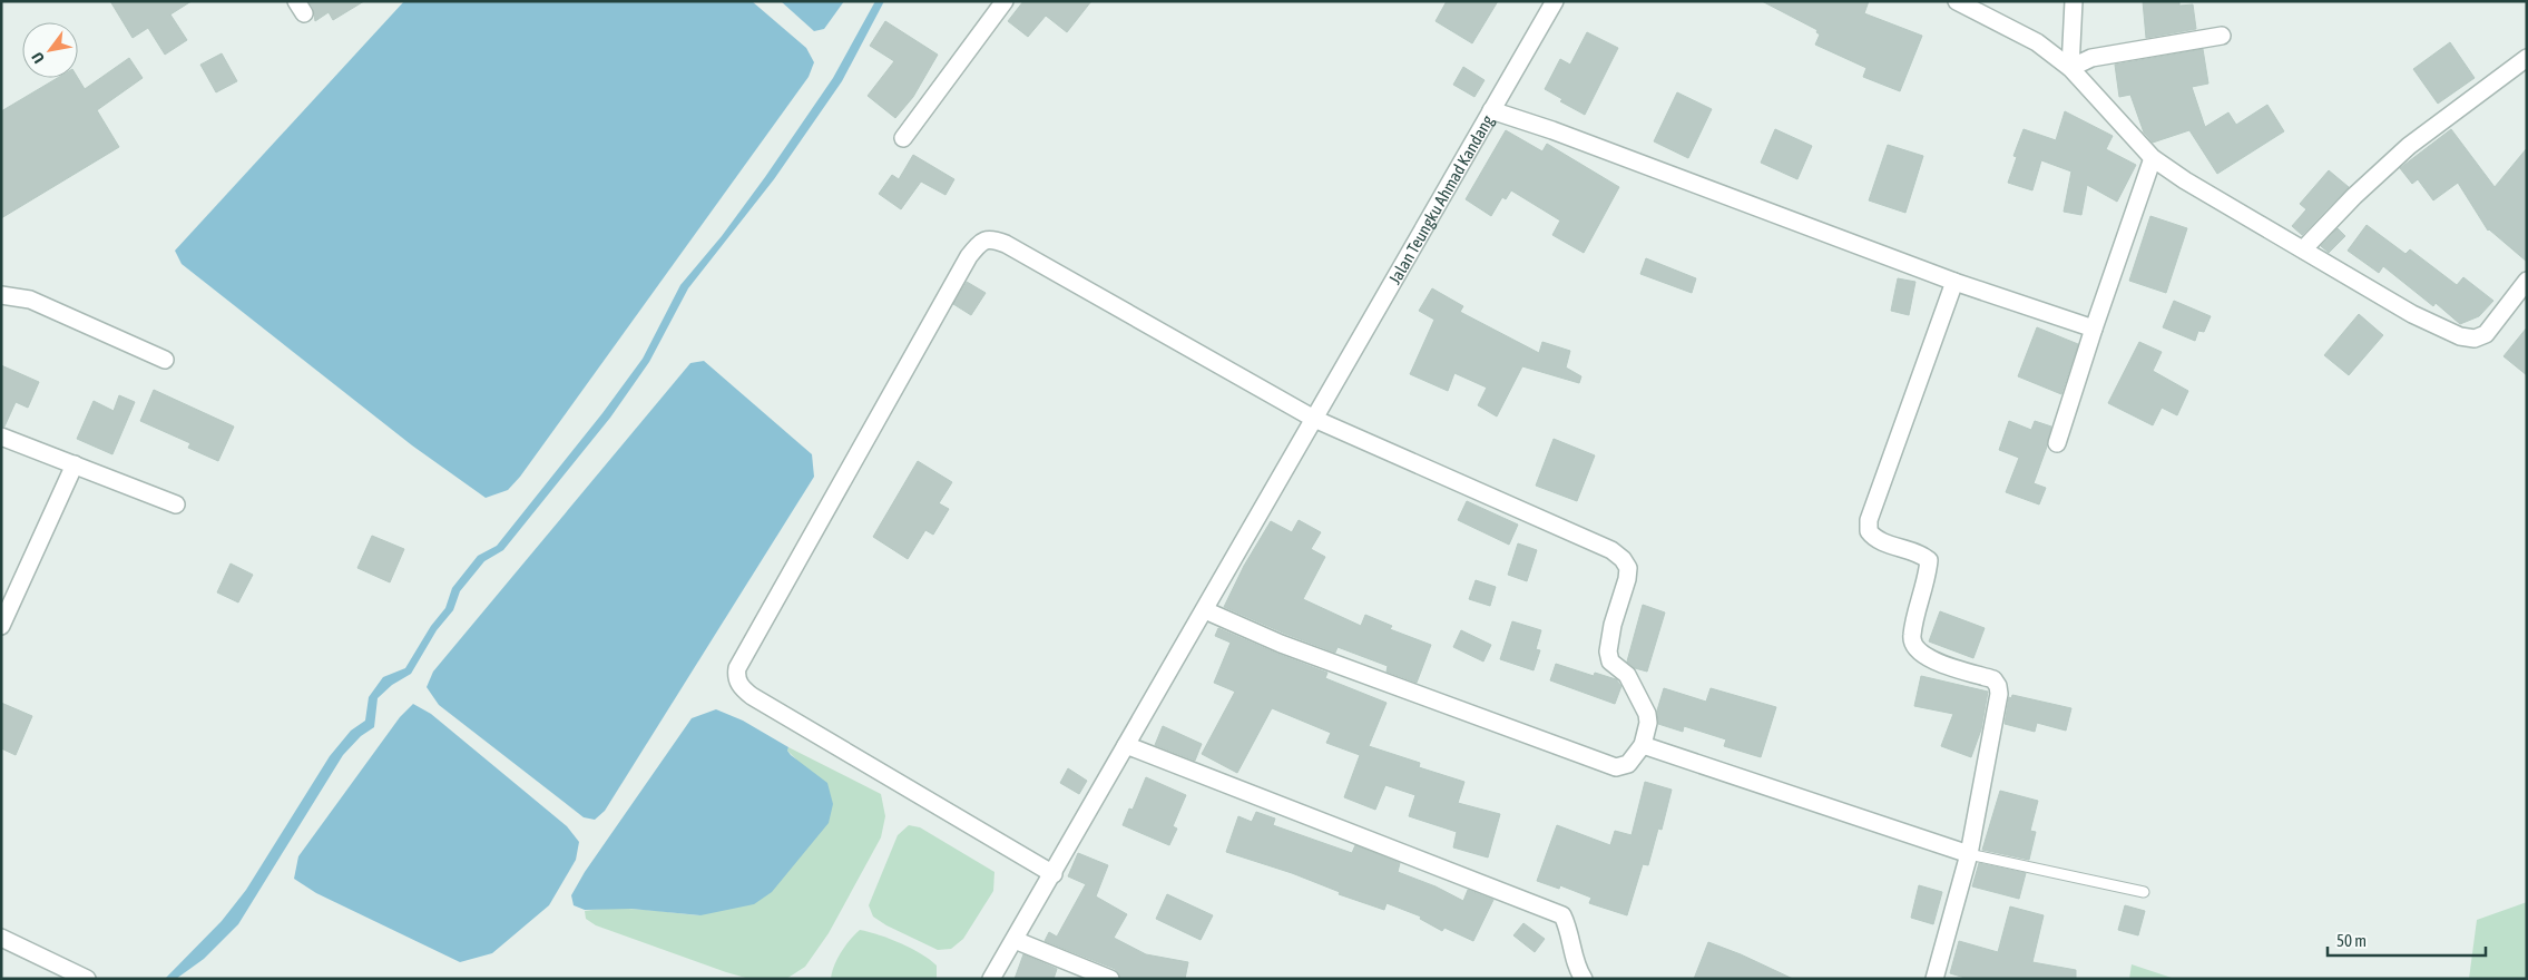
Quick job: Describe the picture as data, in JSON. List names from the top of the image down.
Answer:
{
  "streets": {
    "street": ["Jalan Teungku Ahmad Kandang"]
  },
  "scale_bar": "50 m",
  "north": "bottom left"
}
